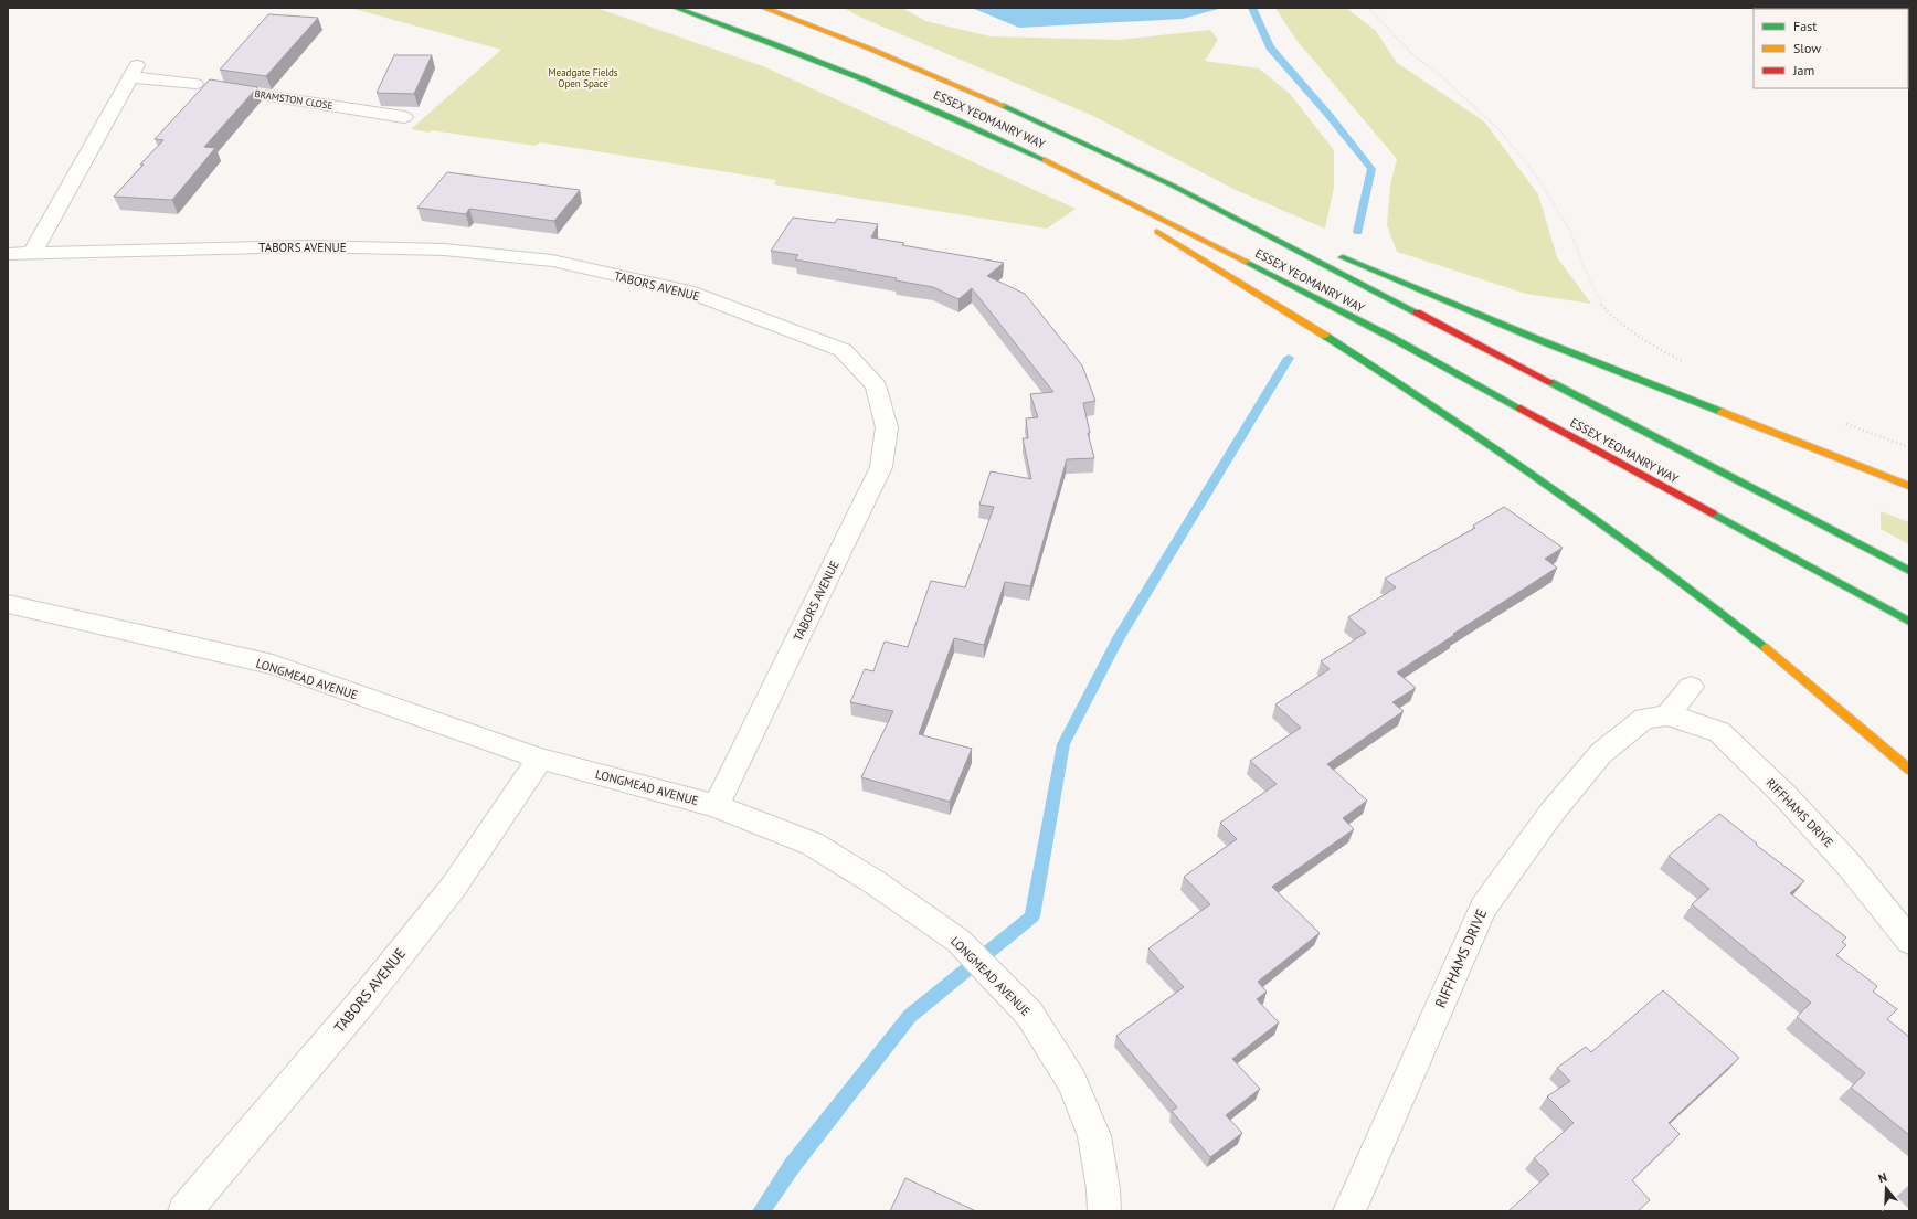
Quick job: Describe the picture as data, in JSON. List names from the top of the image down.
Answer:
{
  "streets": {
    "main road": ["ESSEX YEOMANRY WAY"],
    "street": [
      "BRAMSTON CLOSE",
      "TABORS AVENUE",
      "LONGMEAD AVENUE",
      "RIFFHAMS DRIVE"
    ]
  },
  "crossings": [
    ["BRAMSTON CLOSE", "TABORS AVENUE"],
    ["TABORS AVENUE", "LONGMEAD AVENUE"]
  ],
  "parks": ["Meadgate Fields Open Space"],
  "legend": ["Fast", "Slow", "Jam"],
  "north": "top"
}
